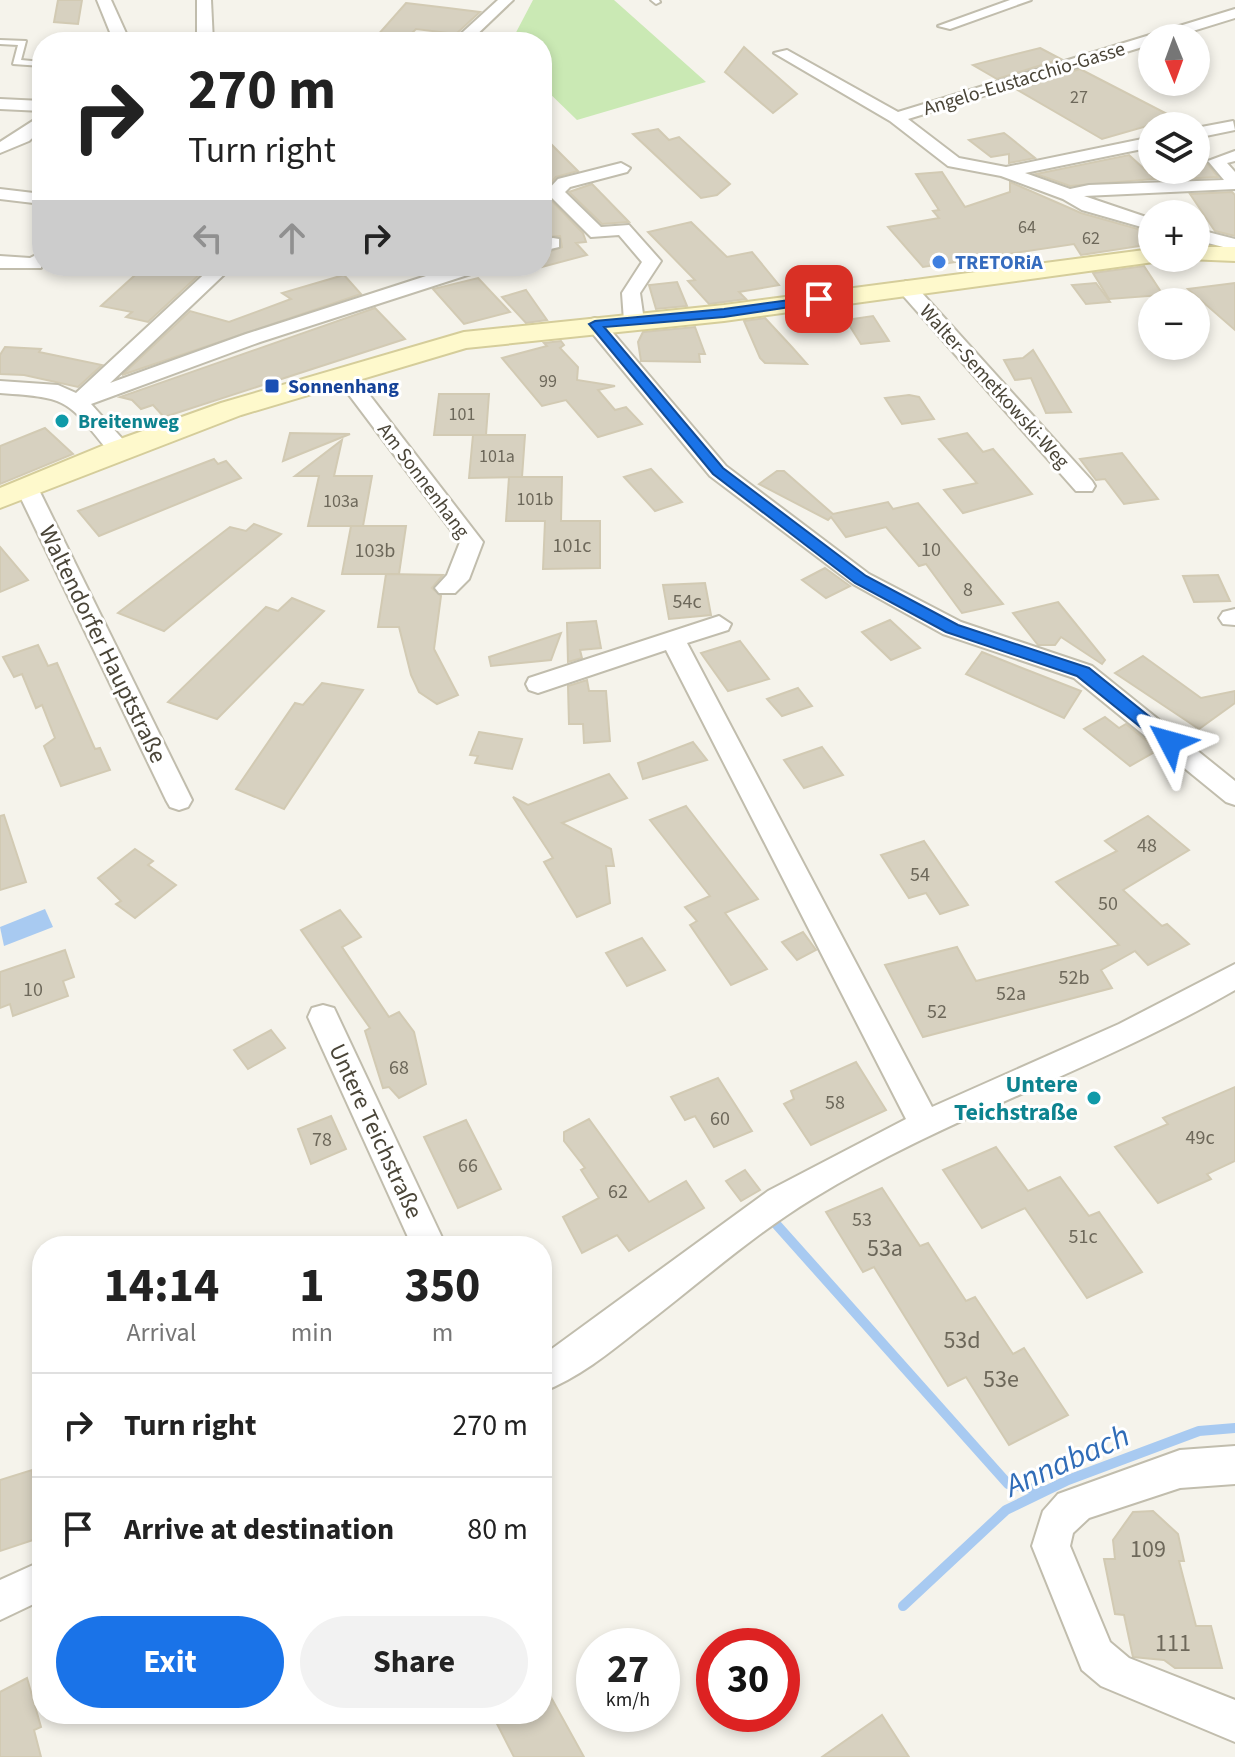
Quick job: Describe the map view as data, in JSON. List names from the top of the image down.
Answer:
{
  "streets": {
    "street": [
      "Angelo-Eustacchio-Gasse",
      "Walter-Semetkowski-Weg",
      "Am Sonnenhang",
      "Waltendorfer Hauptstraße",
      "Untere Teichstraße"
    ]
  },
  "water": ["Annabach"],
  "places": {
    "other": ["TRETORiA", "Breitenweg", "Untere Teichstraße"],
    "transit": ["Sonnenhang"]
  },
  "house_numbers": [
    "27",
    "64",
    "62",
    "99",
    "101",
    "101a",
    "101b",
    "103a",
    "101c",
    "10",
    "103b",
    "8",
    "54c",
    "48",
    "54",
    "50",
    "52b",
    "10",
    "52a",
    "52",
    "68",
    "58",
    "60",
    "49c",
    "78",
    "66",
    "62",
    "53",
    "51c",
    "53a",
    "53d",
    "53e",
    "109",
    "111"
  ],
  "north": "bottom",
  "page": {
    "map_buttons": ["+", "−"],
    "turn": ["270 m", "Turn right"],
    "eta": [
      "14:14",
      "Arrival",
      "1",
      "min",
      "350",
      "m"
    ],
    "list": [
      {
        "name": "Turn right",
        "value": "270 m"
      },
      {
        "name": "Arrive at destination",
        "value": "80 m"
      }
    ],
    "buttons": ["Exit", "Share"],
    "speed": "27 km/h",
    "limit": "30"
  }
}
